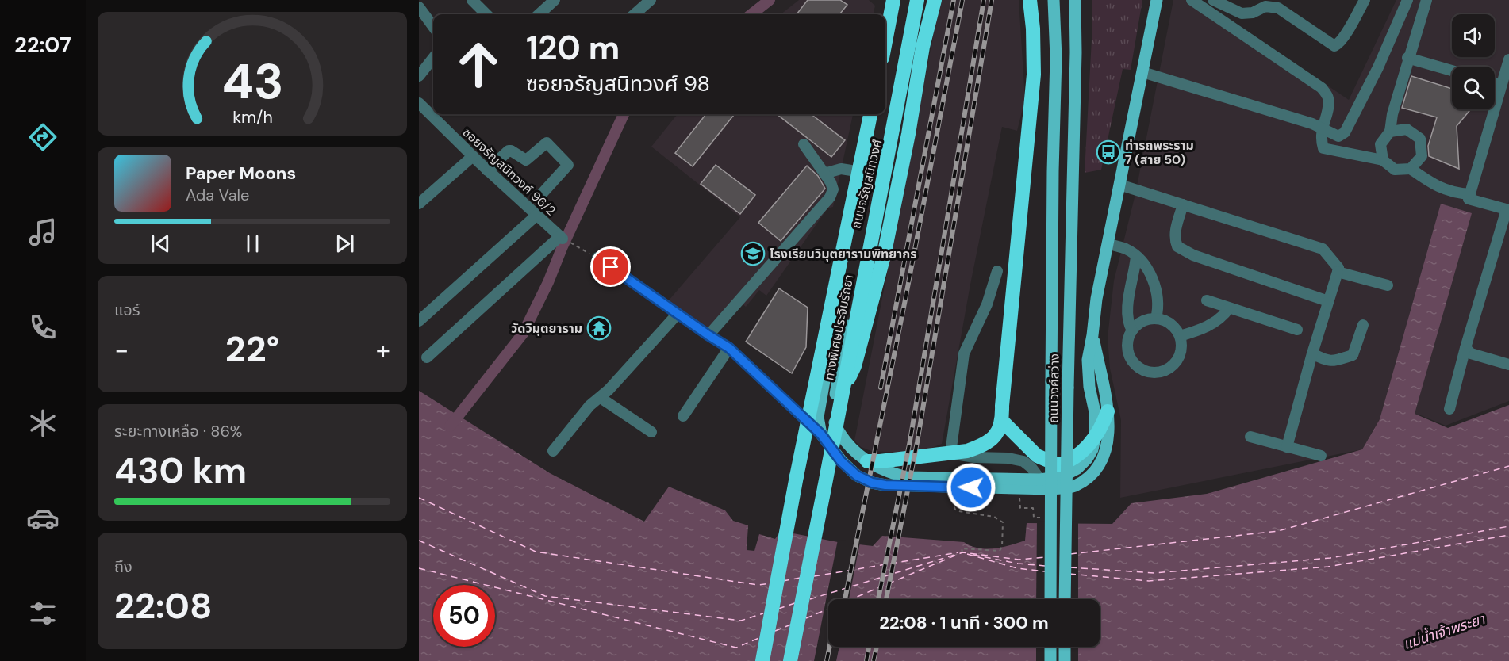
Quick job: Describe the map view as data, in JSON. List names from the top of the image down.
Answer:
{
  "streets": {
    "highway": ["ทางพิเศษประจิมรัถยา"],
    "main road": ["ถนนจรัญสนิทวงศ์", "ถนนวงศ์สว่าง"],
    "street": ["ซอยจรัญสนิทวงศ์ 96/2"]
  },
  "crossings": [
    ["ถนนจรัญสนิทวงศ์", "ทางพิเศษประจิมรัถยา"]
  ],
  "water": ["แม่น้ำเจ้าพระยา"],
  "places": {
    "bus stop": ["ท่ารถพระราม 7 (สาย 50)"],
    "school or university": ["โรงเรียนวิมุตยารามพิทยากร"],
    "temple": ["วัดวิมุตยาราม"]
  },
  "page": {
    "tabs": "22:07",
    "turn": ["120 m", "ซอยจรัญสนิทวงศ์ 98"],
    "song": ["Paper Moons", "Ada Vale"],
    "tile": [
      "แอร์",
      ["ระยะทางเหลือ · 86%", "430 km"],
      ["ถึง", "22:08"]
    ],
    "heat": ["−", "22°", "+"],
    "limit": "50",
    "trip": "22:08 · 1 นาที · 300 m",
    "gauge": ["43", "km/h"]
  }
}
